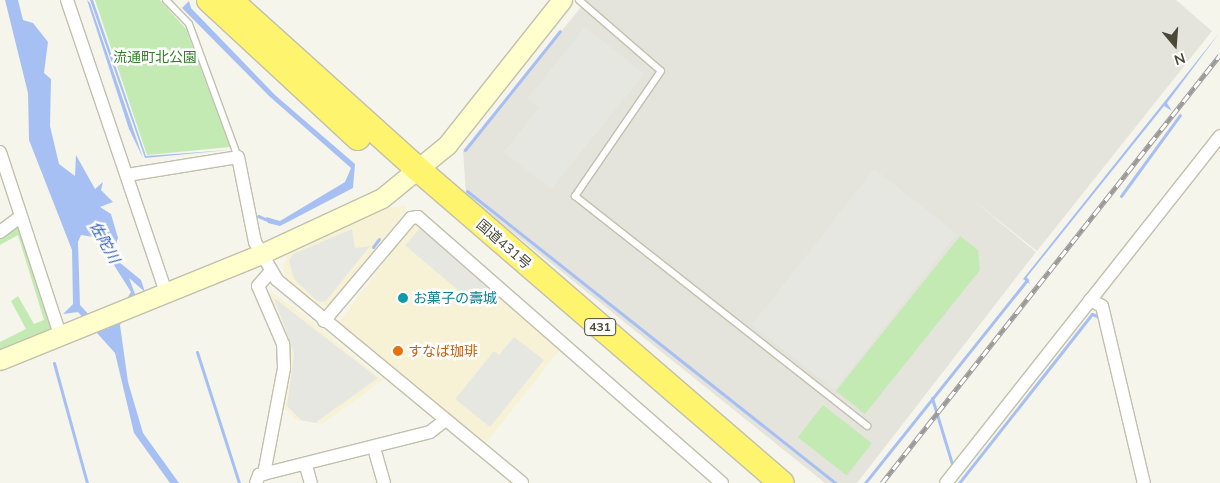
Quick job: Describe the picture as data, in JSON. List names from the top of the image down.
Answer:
{
  "streets": {
    "highway": ["国道431号", "431"]
  },
  "water": ["佐陀川"],
  "parks": ["流通町北公園"],
  "places": ["お菓子の壽城", "すなば珈琲"],
  "north": "bottom"
}
